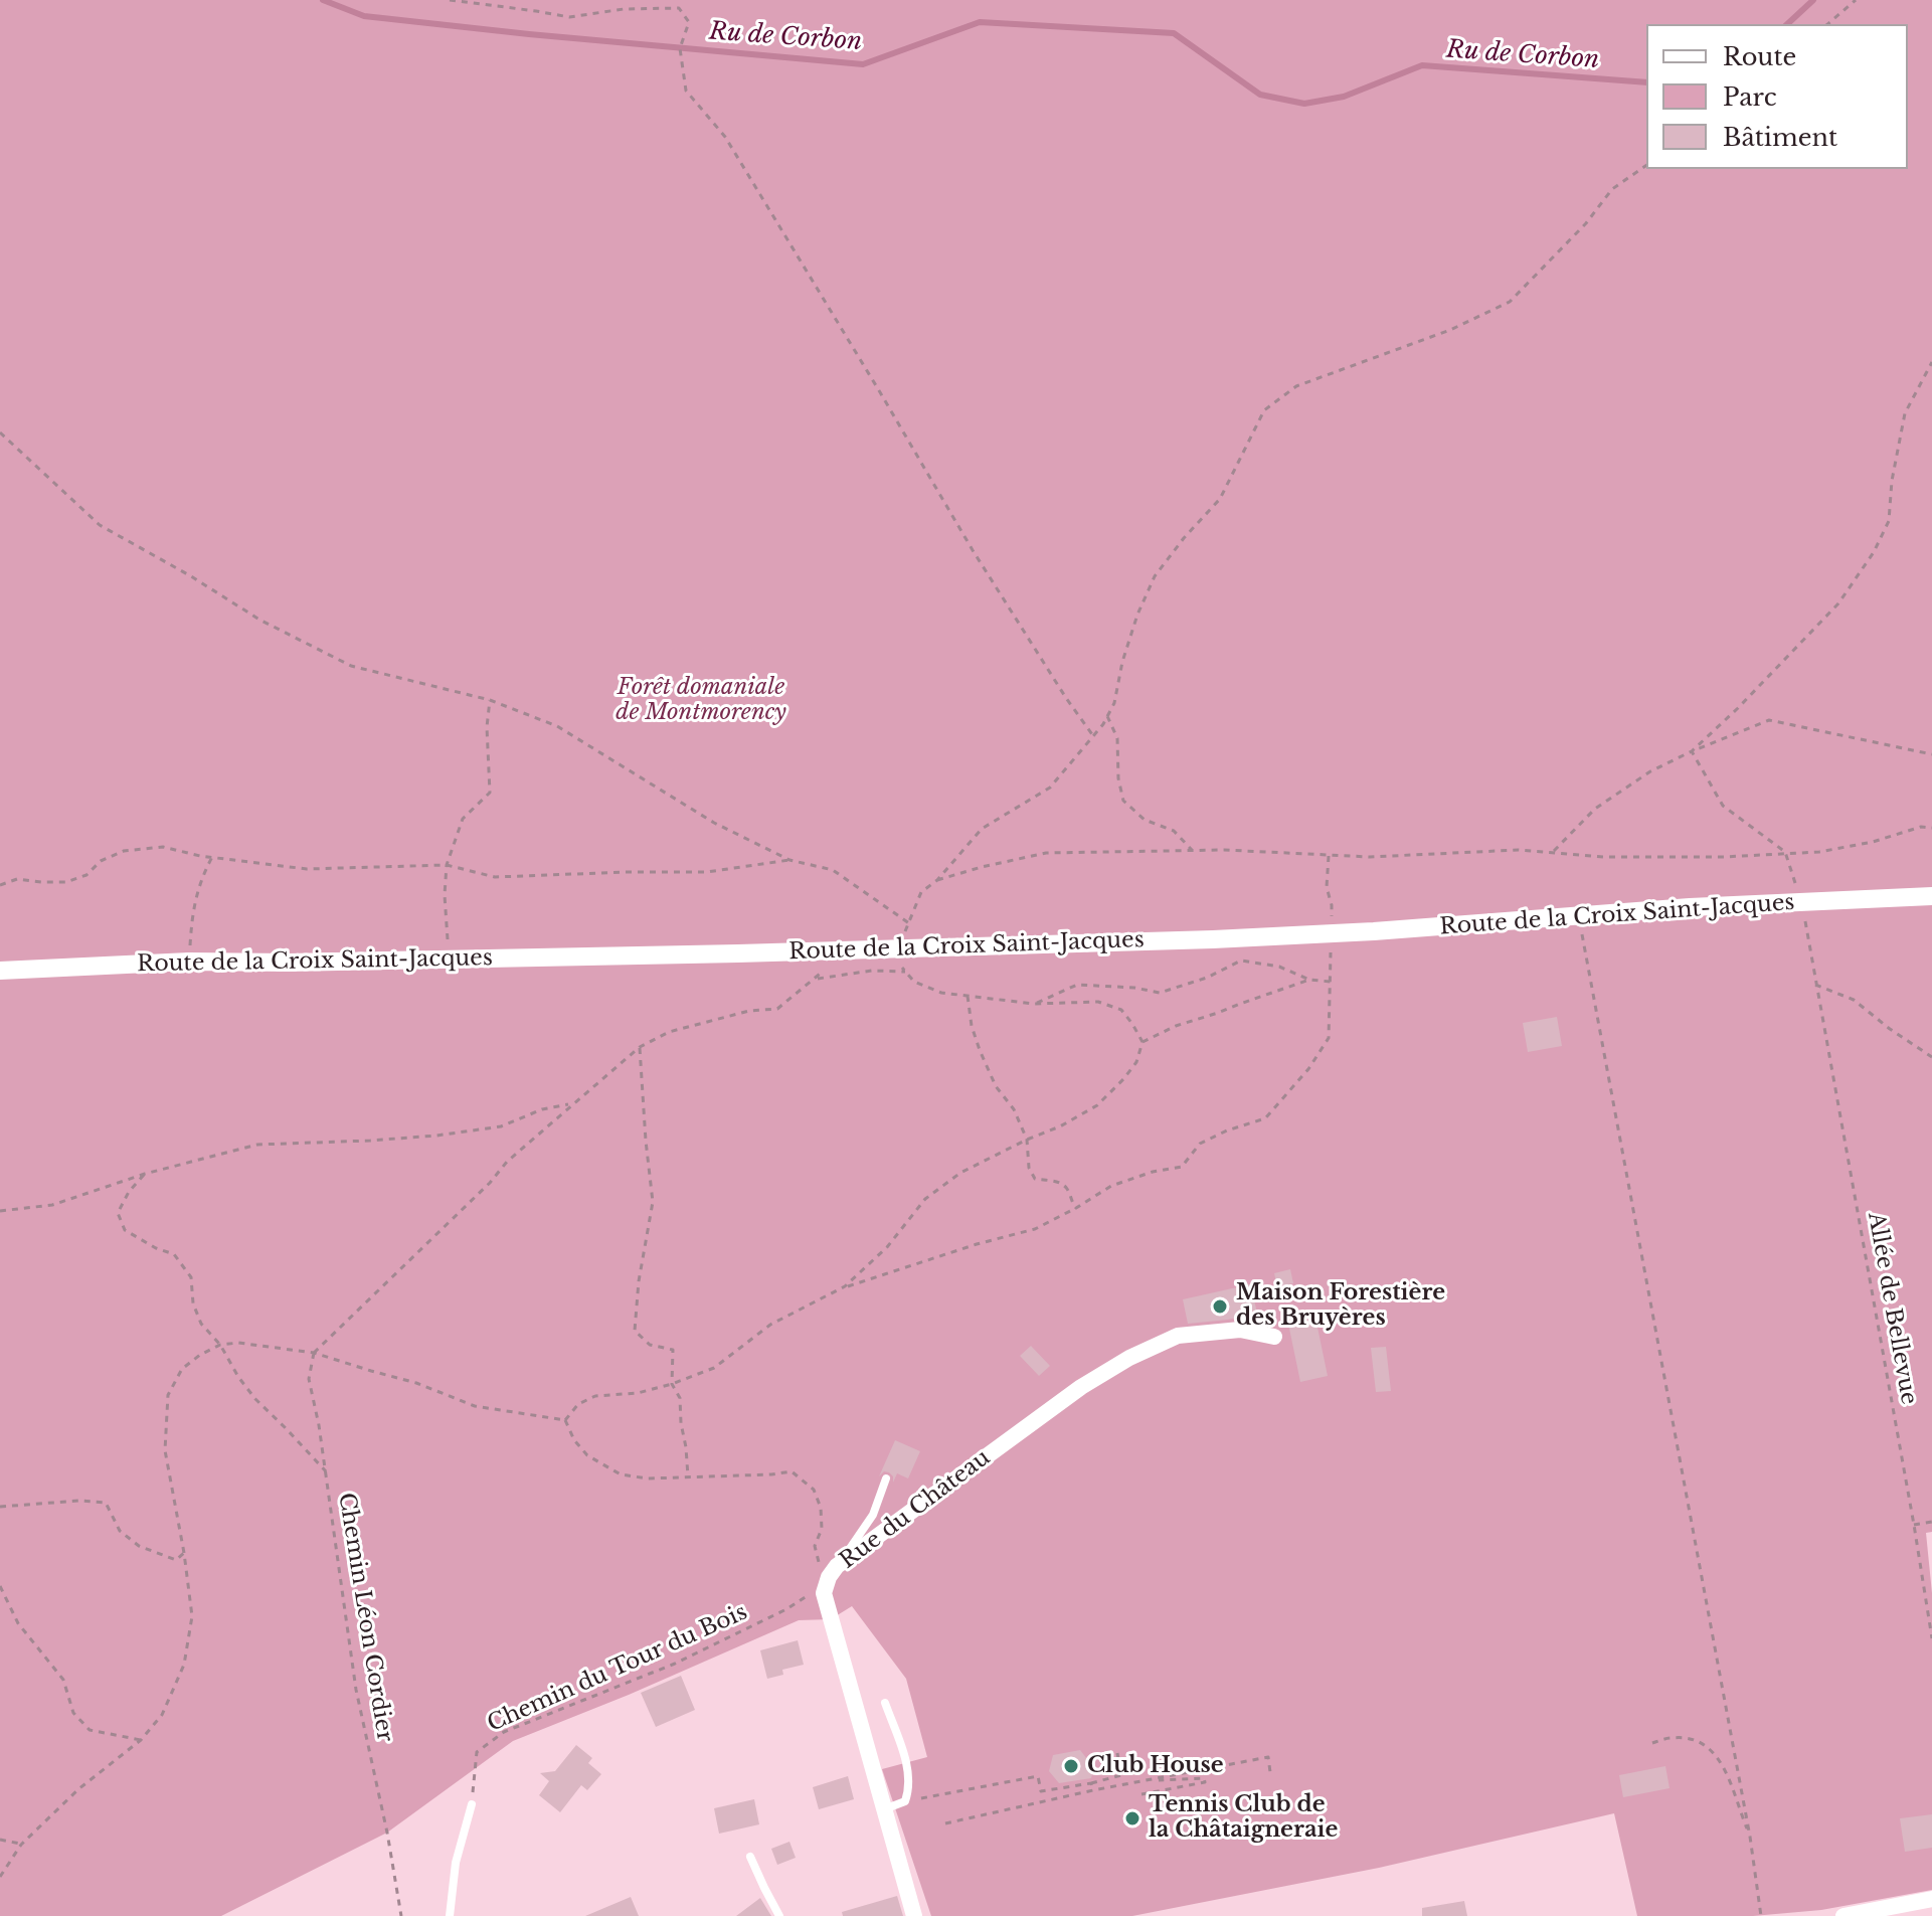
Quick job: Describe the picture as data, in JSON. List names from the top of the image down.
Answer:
{
  "streets": {
    "street": ["Route de la Croix Saint-Jacques", "Rue du Château"],
    "path": ["Allée de Bellevue", "Chemin Léon Cordier", "Chemin du Tour du Bois"]
  },
  "crossings": [
    ["Route de la Croix Saint-Jacques", "Allée de Bellevue"]
  ],
  "water": ["Ru de Corbon"],
  "parks": ["Forêt domaniale de Montmorency"],
  "places": ["Maison Forestière des Bruyères", "Club House", "Tennis Club de la Châtaigneraie"],
  "legend": ["Route", "Parc", "Bâtiment"]
}
